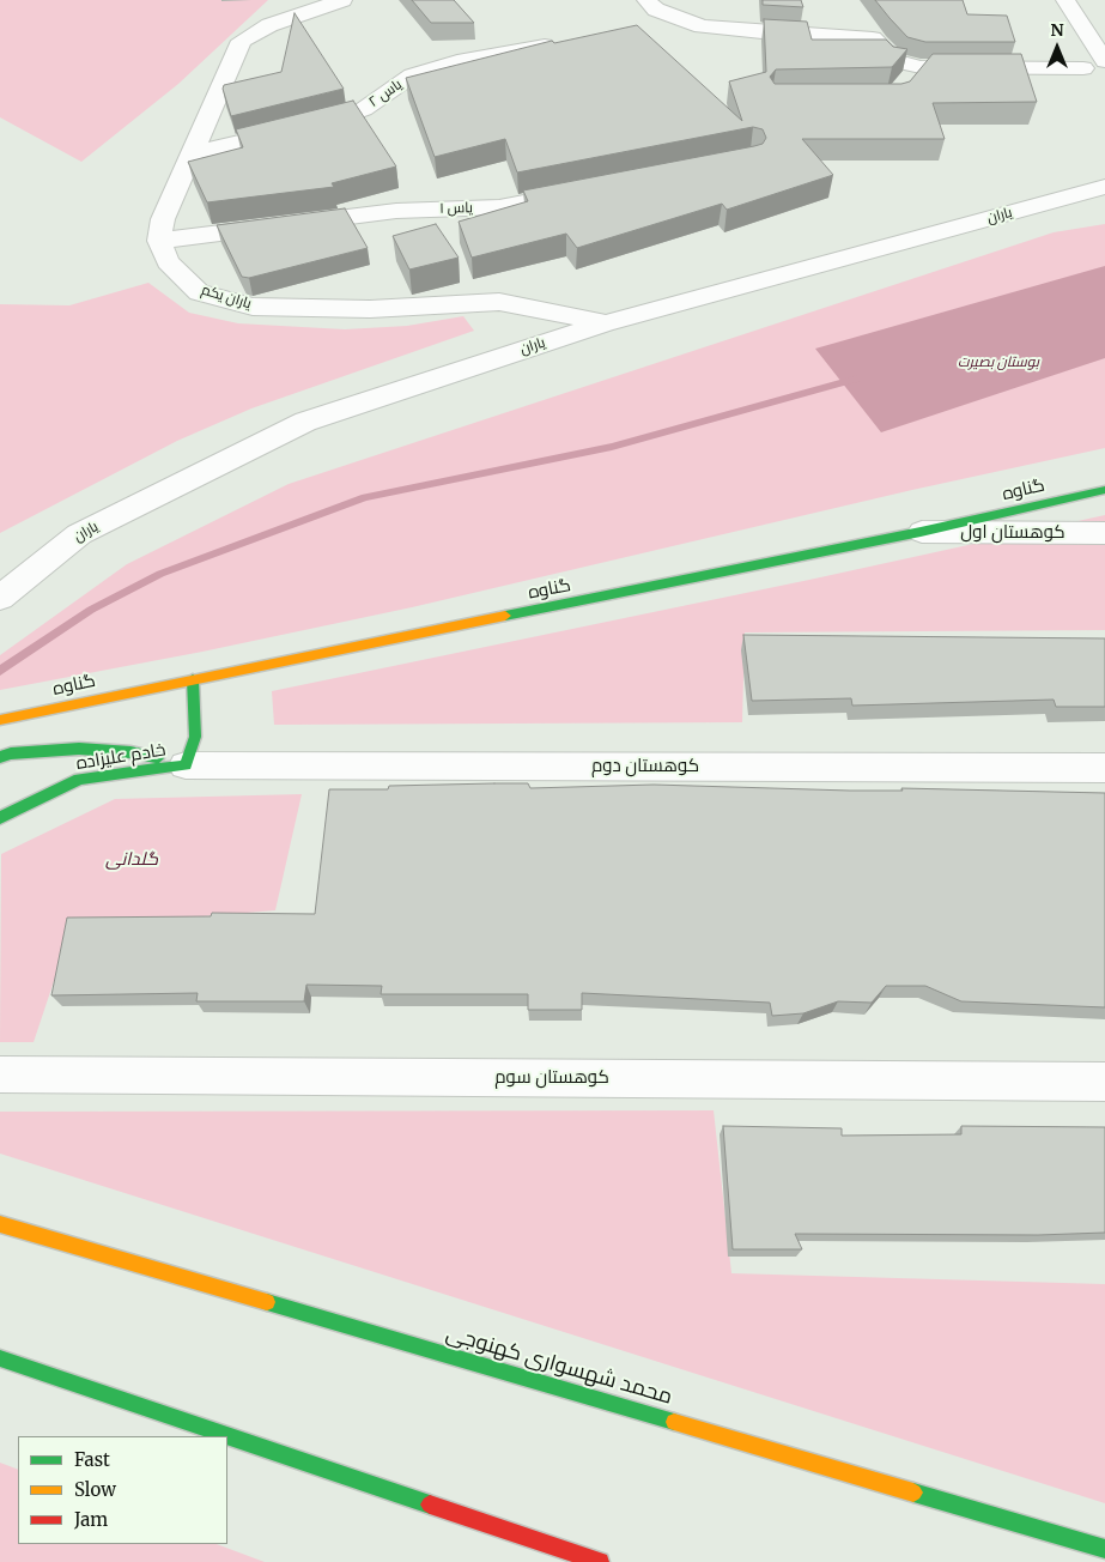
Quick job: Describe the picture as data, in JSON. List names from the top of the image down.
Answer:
{
  "streets": {
    "main road": ["گناوه", "خادم علیزاده", "محمد شهسواری کهنوجی"],
    "street": [
      "یاس ۲",
      "یاس ۱",
      "یاران",
      "یاران یکم",
      "کوهستان اول",
      "کوهستان دوم",
      "کوهستان سوم"
    ]
  },
  "crossings": [
    ["یاس ۱", "یاران یکم"],
    ["یاران", "یاران یکم"],
    ["گناوه", "کوهستان اول"],
    ["خادم علیزاده", "کوهستان دوم"]
  ],
  "parks": ["بوستان بصیرت", "گلدانی"],
  "legend": ["Fast", "Slow", "Jam"],
  "north": "top"
}
